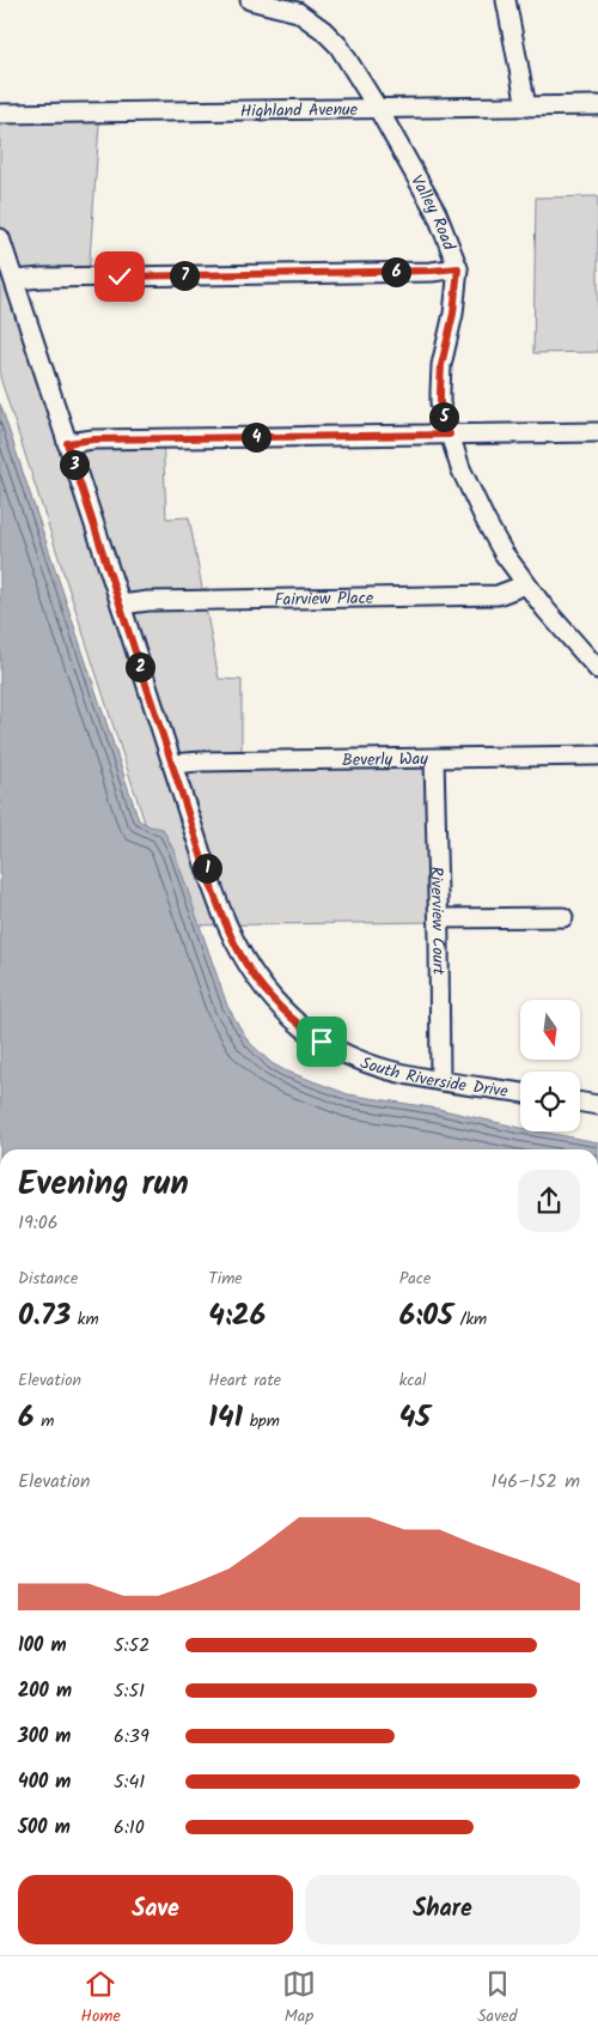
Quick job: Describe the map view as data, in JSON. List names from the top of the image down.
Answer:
{
  "streets": {
    "street": [
      "Highland Avenue",
      "Valley Road",
      "Fairview Place",
      "Beverly Way",
      "Riverview Court",
      "South Riverside Drive"
    ]
  },
  "crossings": [
    ["Highland Avenue", "Valley Road"],
    ["Valley Road", "Fairview Place"],
    ["Fairview Place", "South Riverside Drive"],
    ["Beverly Way", "Riverview Court"],
    ["Beverly Way", "South Riverside Drive"],
    ["Riverview Court", "South Riverside Drive"]
  ],
  "north": "bottom",
  "page": {
    "pins": [
      "6",
      "7",
      "5",
      "4",
      "3",
      "2",
      "1"
    ],
    "heading": ["Evening run", "19:06"],
    "stats": [
      ["Distance", "0.73 km"],
      ["Time", "4:26"],
      ["Pace", "6:05 /km"],
      ["Elevation", "6 m"],
      ["Heart rate", "141 bpm"],
      ["kcal", "45"]
    ],
    "chart": ["Elevation", "146–152 m"],
    "list": [
      {
        "name": "100 m",
        "note": "5:52"
      },
      {
        "name": "200 m",
        "note": "5:51"
      },
      {
        "name": "300 m",
        "note": "6:39"
      },
      {
        "name": "400 m",
        "note": "5:41"
      },
      {
        "name": "500 m",
        "note": "6:10"
      }
    ],
    "buttons": ["Save", "Share"],
    "tabs": ["Home", "Map", "Saved"]
  }
}
